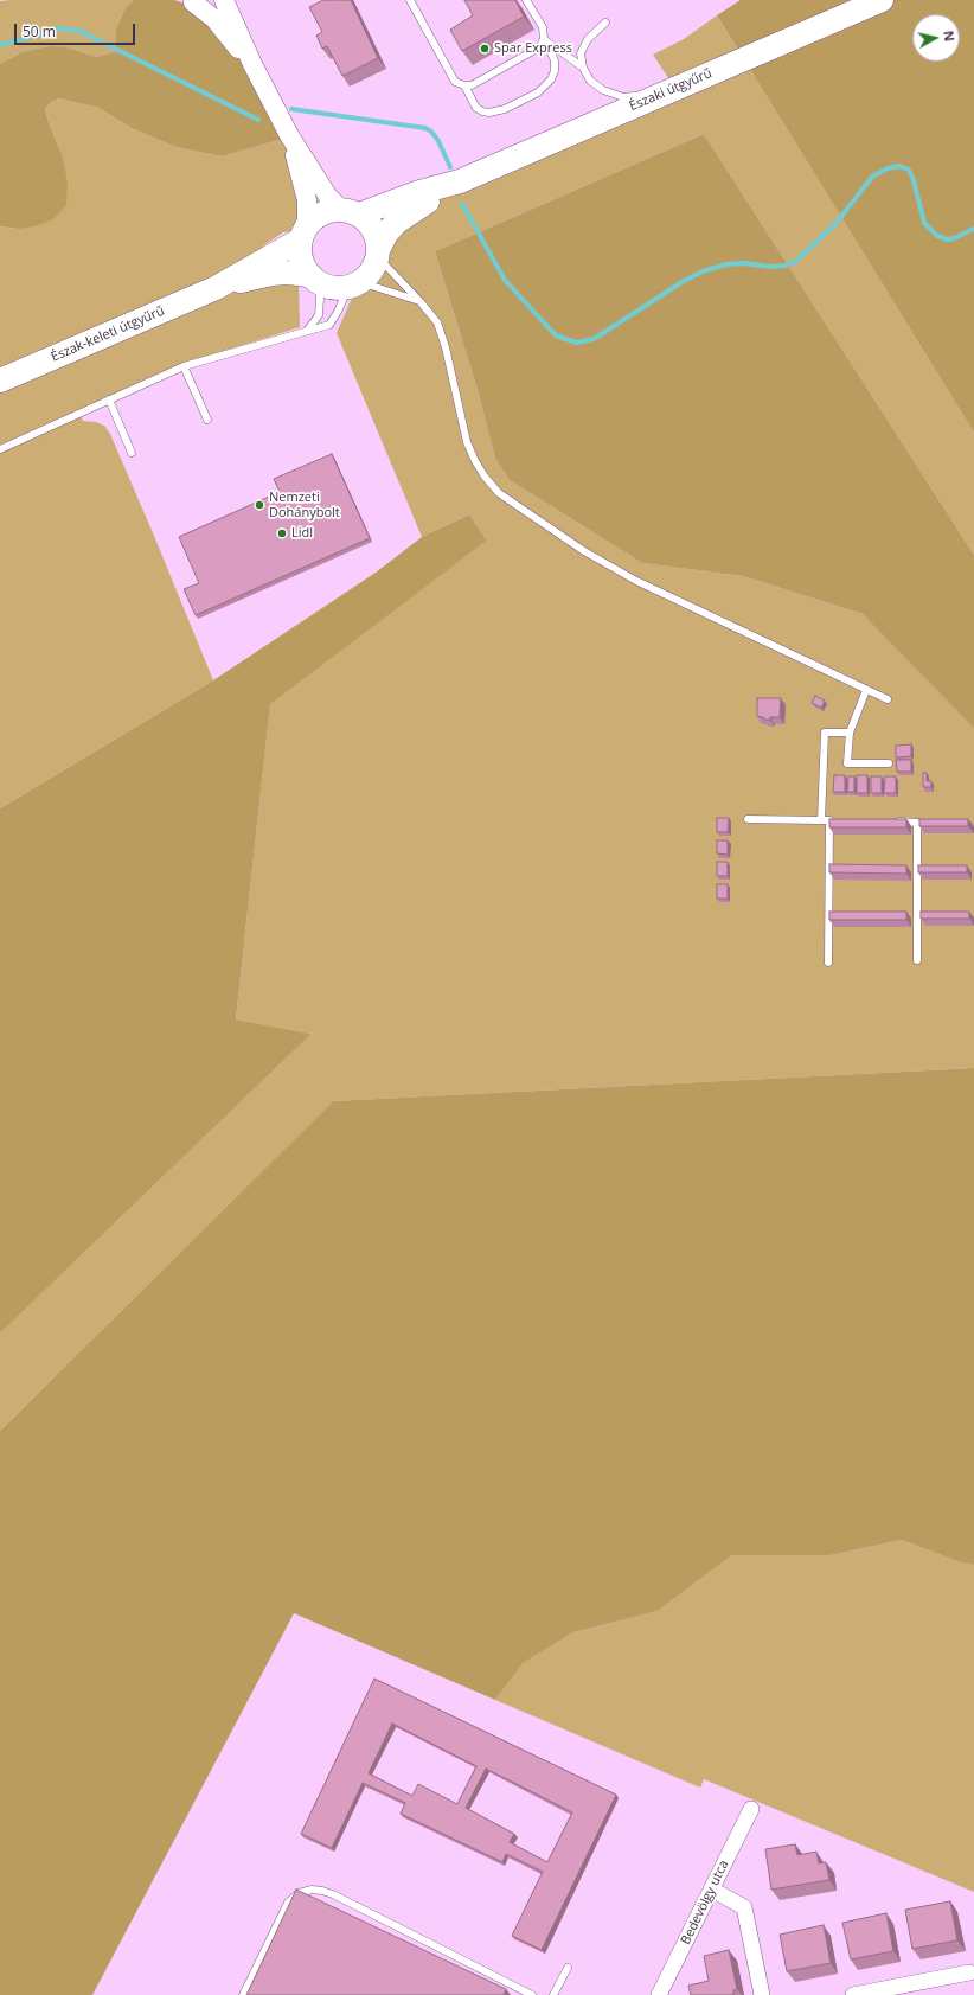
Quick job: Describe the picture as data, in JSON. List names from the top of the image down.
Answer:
{
  "streets": {
    "main road": ["Északi útgyűrű", "Észak-keleti útgyűrű"],
    "street": ["Bedevölgy utca"]
  },
  "crossings": [
    ["Északi útgyűrű", "Észak-keleti útgyűrű"]
  ],
  "places": ["Spar Express", "Nemzeti Dohánybolt", "Lidl"],
  "scale_bar": "50 m",
  "north": "right"
}
